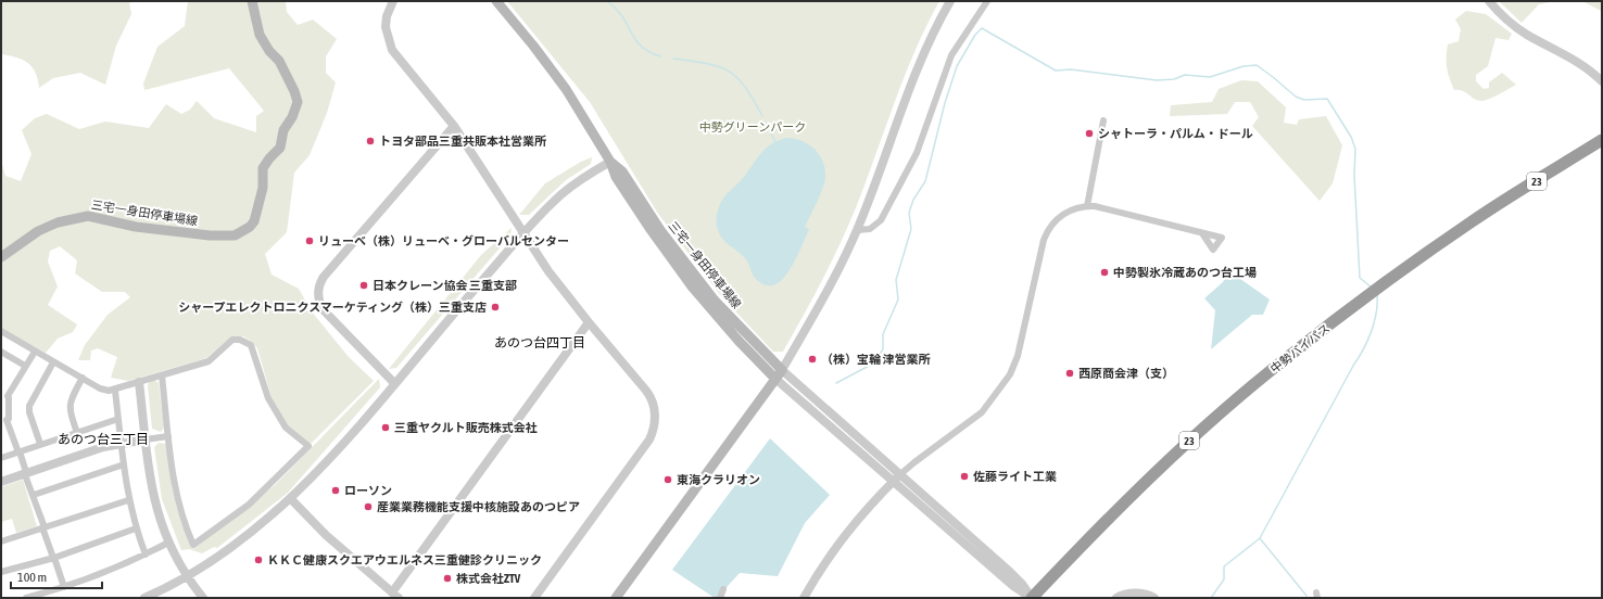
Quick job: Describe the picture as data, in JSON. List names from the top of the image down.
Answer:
{
  "streets": {
    "highway": ["23", "中勢バイパス"],
    "main road": ["三宅一身田停車場線"]
  },
  "districts": ["あのつ台四丁目", "あのつ台三丁目"],
  "parks": ["中勢グリーンパーク"],
  "places": [
    "シャトーラ・パルム・ドール",
    "トヨタ部品三重共販本社営業所",
    "リューベ（株）リューベ・グローバルセンター",
    "中勢製氷冷蔵あのつ台工場",
    "日本クレーン協会 三重支部",
    "シャープエレクトロニクスマーケティング（株）三重支店",
    "（株）宝輪 津営業所",
    "西原商会津（支）",
    "三重ヤクルト販売株式会社",
    "佐藤ライト工業",
    "東海クラリオン",
    "ローソン",
    "産業業務機能支援中核施設あのつピア",
    "ＫＫＣ健康スクエアウエルネス三重健診クリニック",
    "株式会社ZTV"
  ],
  "scale_bar": "100 m"
}
